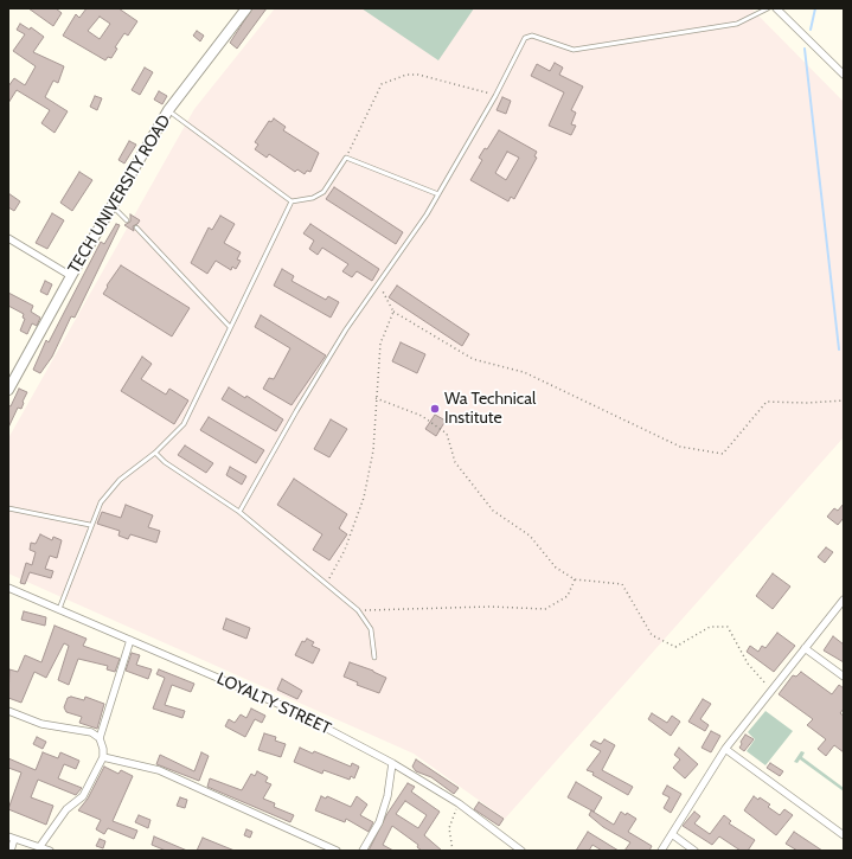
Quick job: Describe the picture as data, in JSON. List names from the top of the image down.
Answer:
{
  "streets": {
    "street": ["TECH UNIVERSITY ROAD", "LOYALTY STREET"]
  },
  "places": ["Wa Technical Institute"]
}
